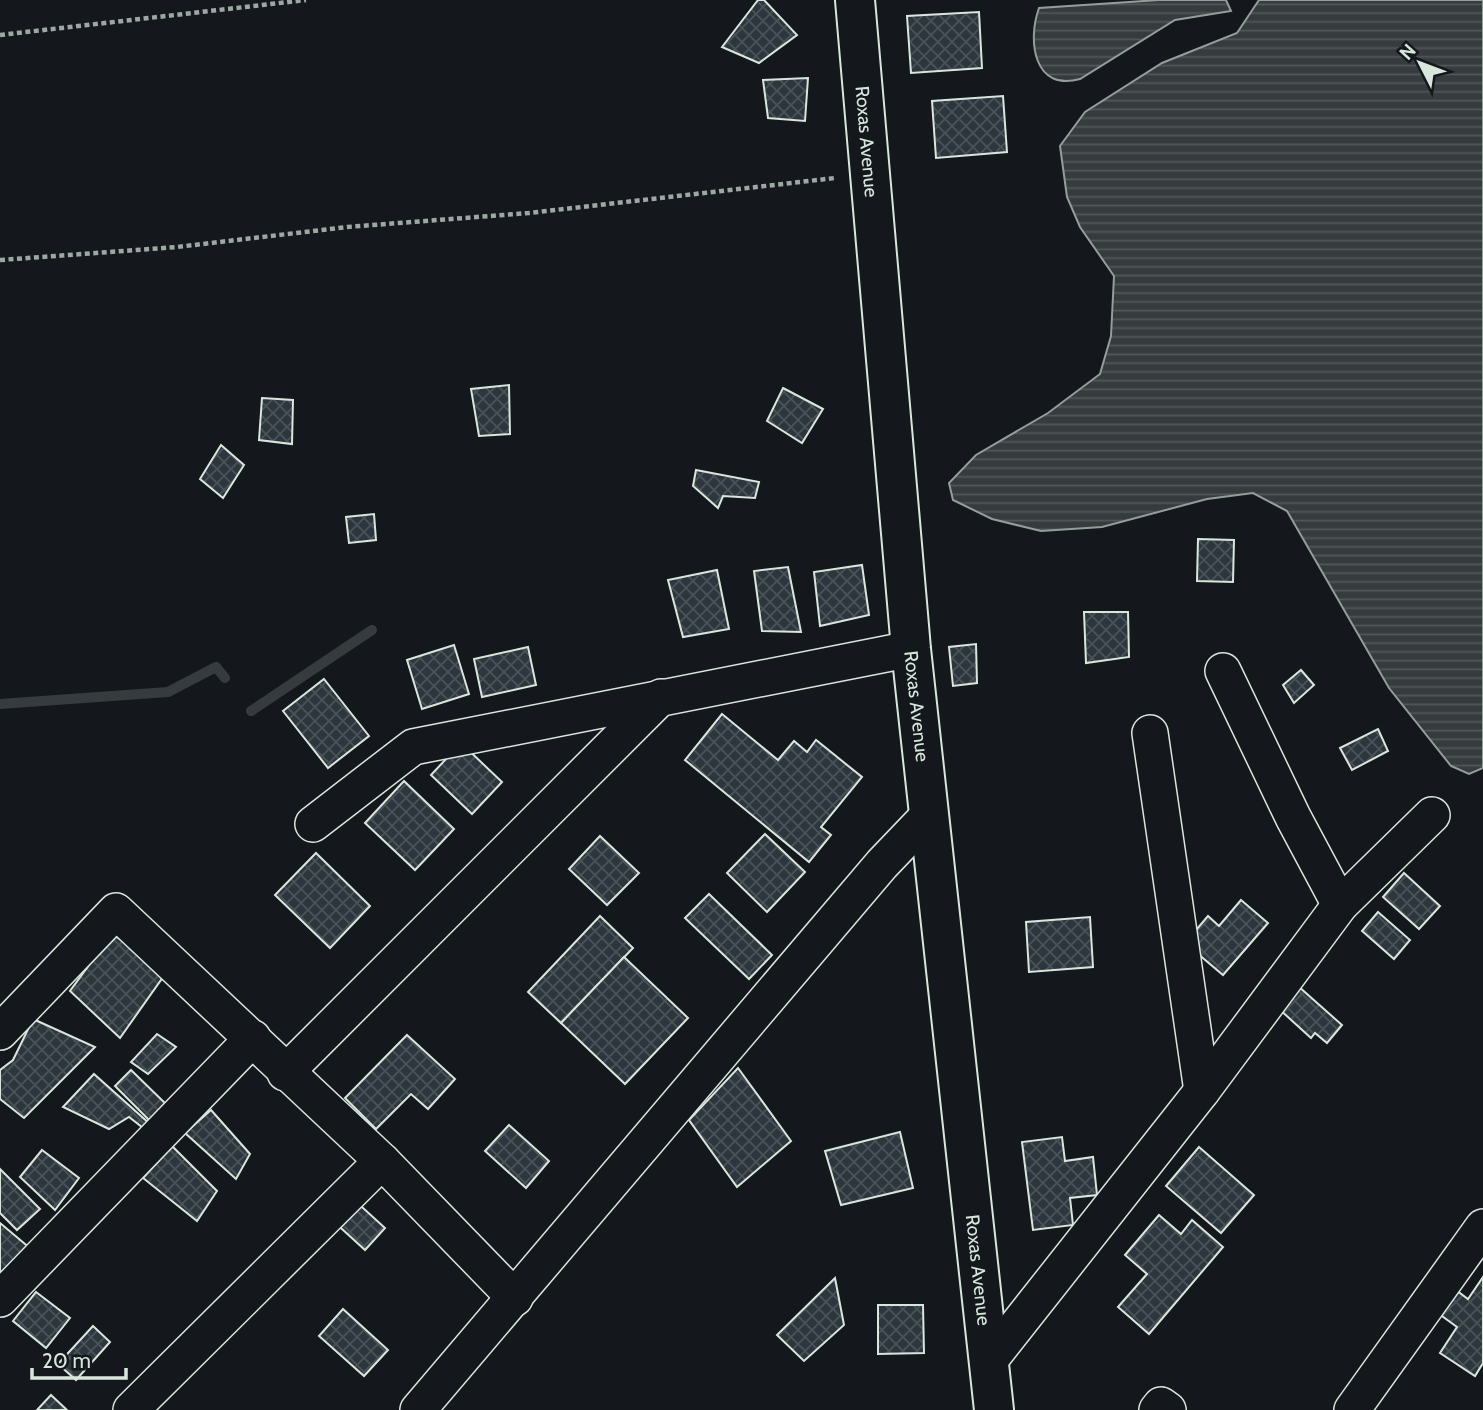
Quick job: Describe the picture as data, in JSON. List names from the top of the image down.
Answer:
{
  "streets": {
    "main road": ["Roxas Avenue"]
  },
  "scale_bar": "20 m",
  "north": "top left"
}
